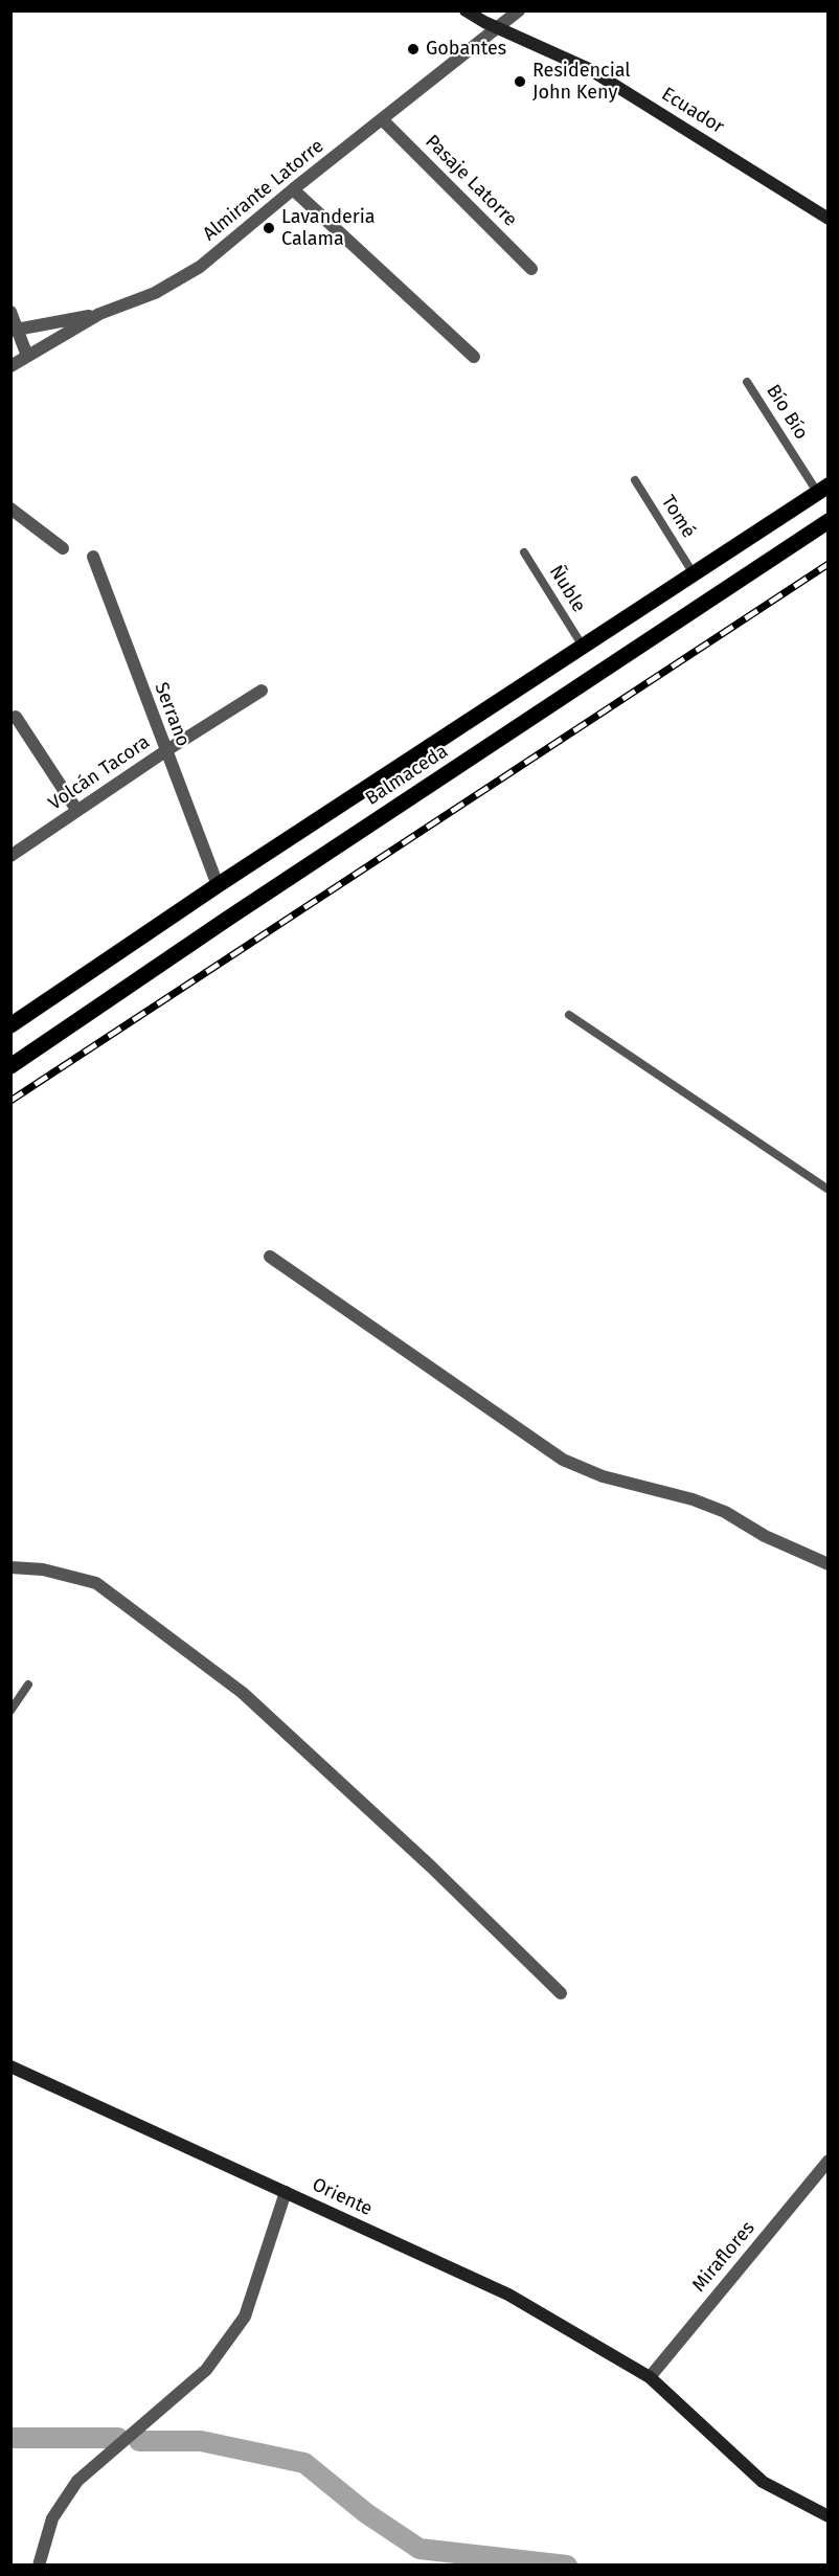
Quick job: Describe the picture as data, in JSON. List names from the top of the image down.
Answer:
{
  "streets": {
    "main road": ["Balmaceda"],
    "street": [
      "Ecuador",
      "Pasaje Latorre",
      "Almirante Latorre",
      "Serrano",
      "Volcán Tacora",
      "Oriente",
      "Miraflores"
    ],
    "lane": ["Bío Bío", "Tomé", "Ñuble"]
  },
  "crossings": [
    ["Ecuador", "Almirante Latorre"],
    ["Pasaje Latorre", "Almirante Latorre"],
    ["Bío Bío", "Balmaceda"],
    ["Tomé", "Balmaceda"],
    ["Ñuble", "Balmaceda"],
    ["Serrano", "Volcán Tacora"],
    ["Serrano", "Balmaceda"],
    ["Oriente", "Miraflores"]
  ],
  "places": ["Gobantes", "Residencial John Keny", "Lavanderia Calama"]
}
